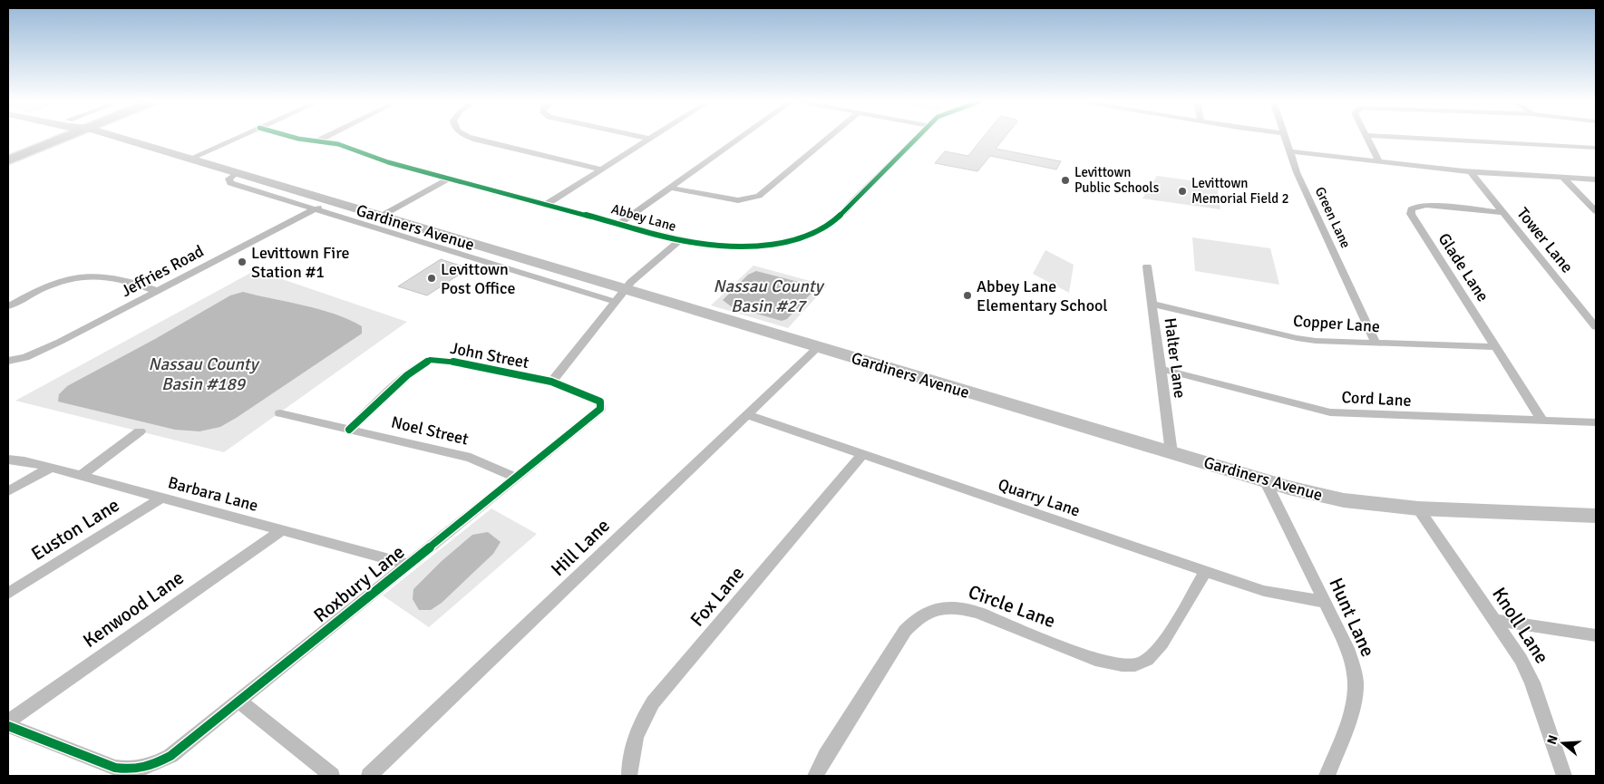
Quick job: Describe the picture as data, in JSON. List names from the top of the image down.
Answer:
{
  "streets": {
    "main road": ["Gardiners Avenue"],
    "street": [
      "Abbey Lane",
      "Green Lane",
      "Tower Lane",
      "Glade Lane",
      "Jeffries Road",
      "Copper Lane",
      "John Street",
      "Halter Lane",
      "Cord Lane",
      "Noel Street",
      "Barbara Lane",
      "Quarry Lane",
      "Euston Lane",
      "Hill Lane",
      "Roxbury Lane",
      "Fox Lane",
      "Circle Lane",
      "Kenwood Lane",
      "Hunt Lane",
      "Knoll Lane"
    ]
  },
  "crossings": [
    ["Green Lane", "Copper Lane"],
    ["Gardiners Avenue", "Jeffries Road"],
    ["Gardiners Avenue", "Halter Lane"],
    ["Gardiners Avenue", "Hill Lane"],
    ["Gardiners Avenue", "Hunt Lane"],
    ["Gardiners Avenue", "Knoll Lane"],
    ["Tower Lane", "Glade Lane"],
    ["Glade Lane", "Copper Lane"],
    ["Glade Lane", "Cord Lane"],
    ["Copper Lane", "Halter Lane"],
    ["John Street", "Noel Street"],
    ["John Street", "Roxbury Lane"],
    ["Halter Lane", "Cord Lane"],
    ["Noel Street", "Roxbury Lane"],
    ["Barbara Lane", "Euston Lane"],
    ["Barbara Lane", "Roxbury Lane"],
    ["Barbara Lane", "Kenwood Lane"],
    ["Quarry Lane", "Hill Lane"],
    ["Quarry Lane", "Fox Lane"],
    ["Quarry Lane", "Circle Lane"],
    ["Quarry Lane", "Hunt Lane"]
  ],
  "water": ["Nassau County Basin #27", "Nassau County Basin #189"],
  "places": [
    "Levittown Public Schools",
    "Levittown Memorial Field 2",
    "Levittown Fire Station #1",
    "Levittown Post Office",
    "Abbey Lane Elementary School"
  ],
  "north": "left"
}
